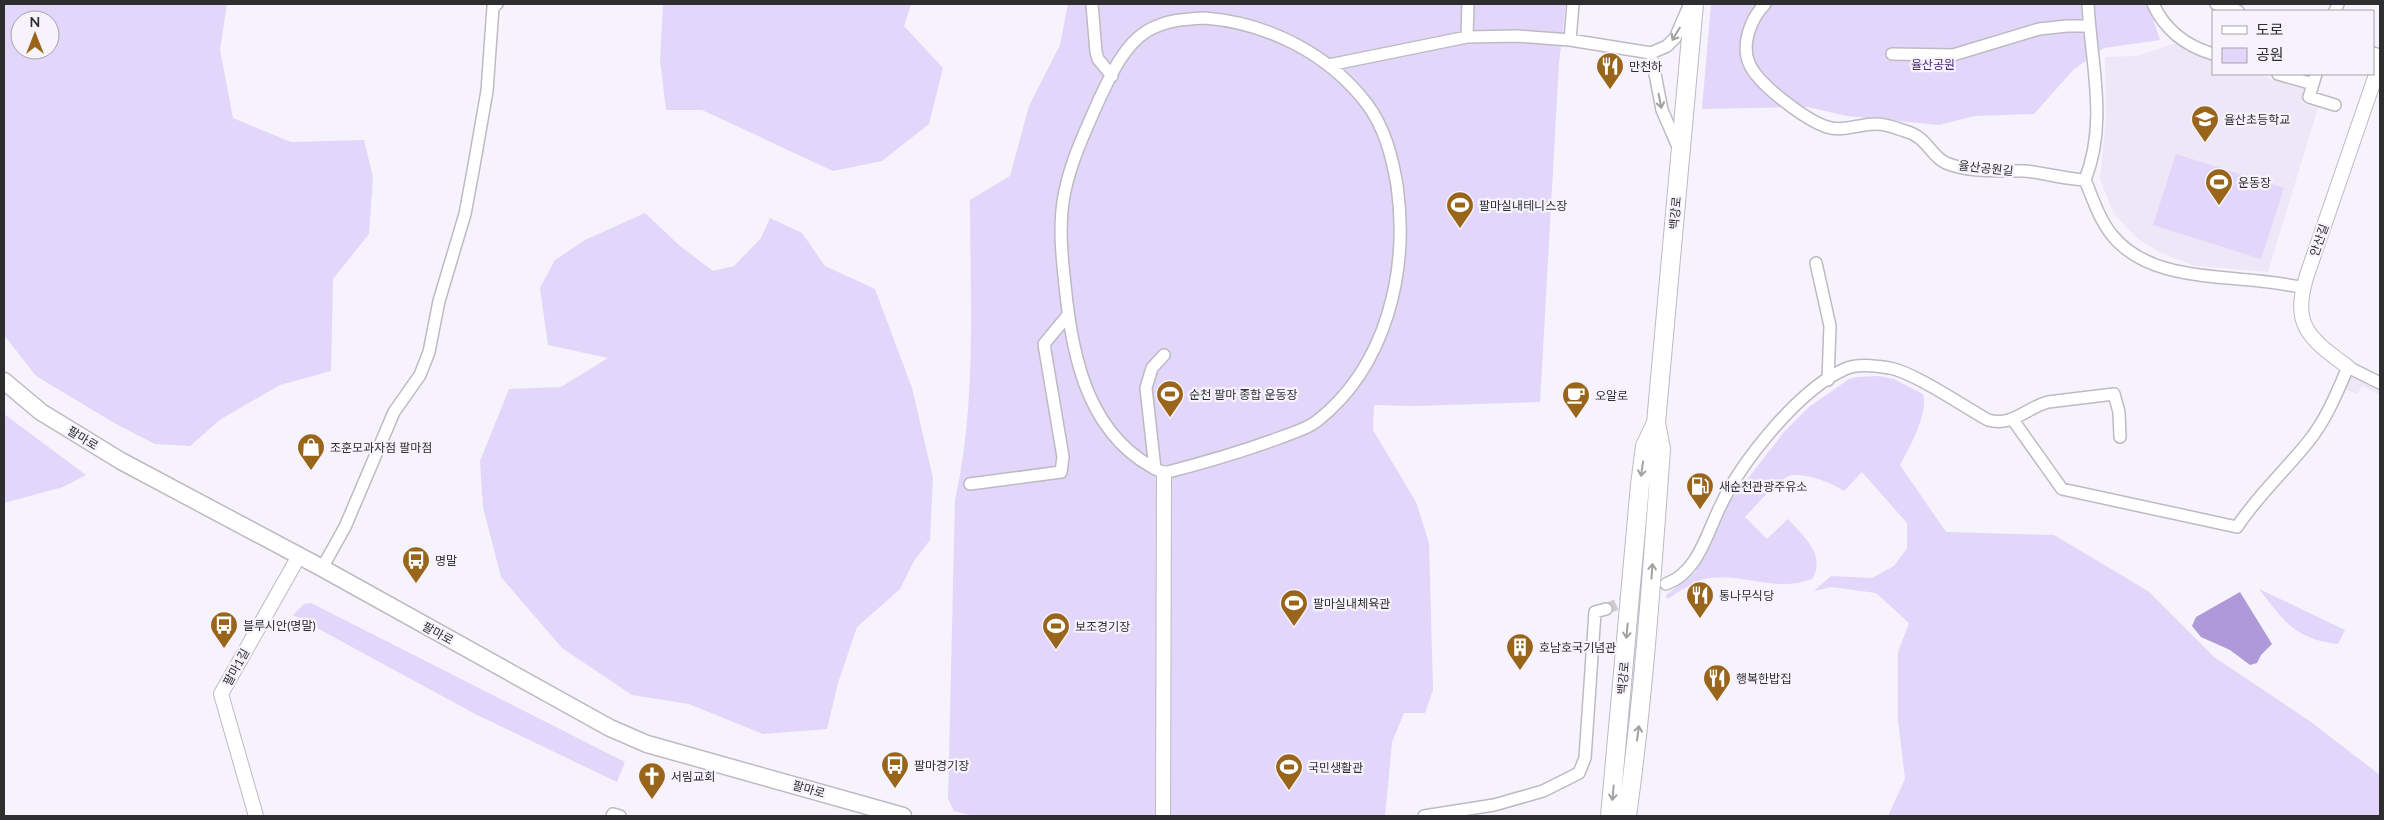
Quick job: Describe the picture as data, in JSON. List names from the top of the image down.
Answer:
{
  "streets": {
    "main road": ["백강로", "팔마로"],
    "street": ["율산공원길", "안산길", "팔마1길"]
  },
  "crossings": [
    ["팔마로", "팔마1길"]
  ],
  "parks": ["율산공원"],
  "places": {
    "restaurant": ["만천하", "통나무식당", "행복한밥집"],
    "school or university": ["율산초등학교"],
    "sports": [
      "운동장",
      "팔마실내테니스장",
      "순천 팔마 종합 운동장",
      "팔마실내체육관",
      "보조경기장",
      "국민생활관"
    ],
    "cafe": ["오알로"],
    "shop": ["조훈모과자점 팔마점"],
    "fuel station": ["새순천관광주유소"],
    "bus stop": ["명말", "블루시안(명말)", "팔마경기장"],
    "building": ["호남호국기념관"],
    "church": ["서림교회"]
  },
  "legend": ["도로", "공원"],
  "north": "top"
}
